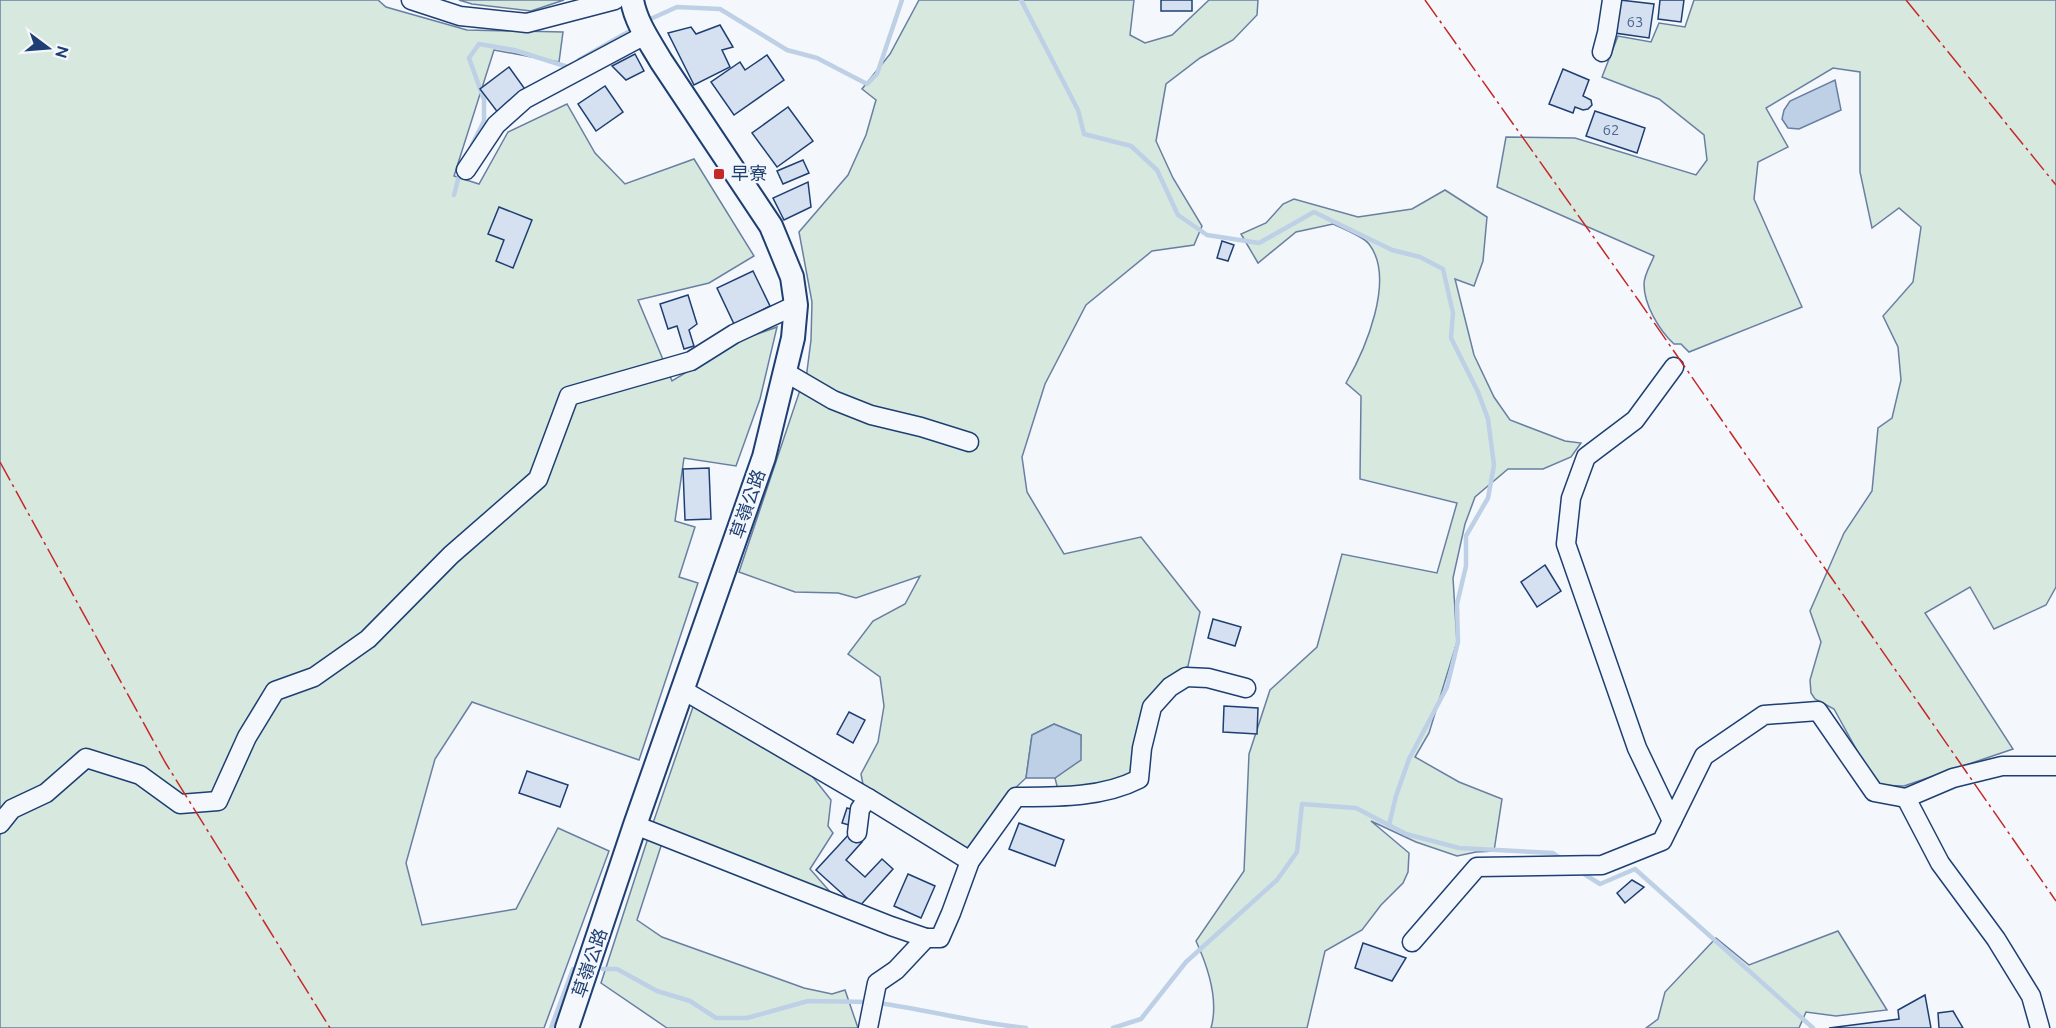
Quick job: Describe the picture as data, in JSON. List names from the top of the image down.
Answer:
{
  "streets": {
    "main road": ["草嶺公路"]
  },
  "places": {
    "transit": ["早寮"]
  },
  "house_numbers": ["63", "62"],
  "north": "right"
}
